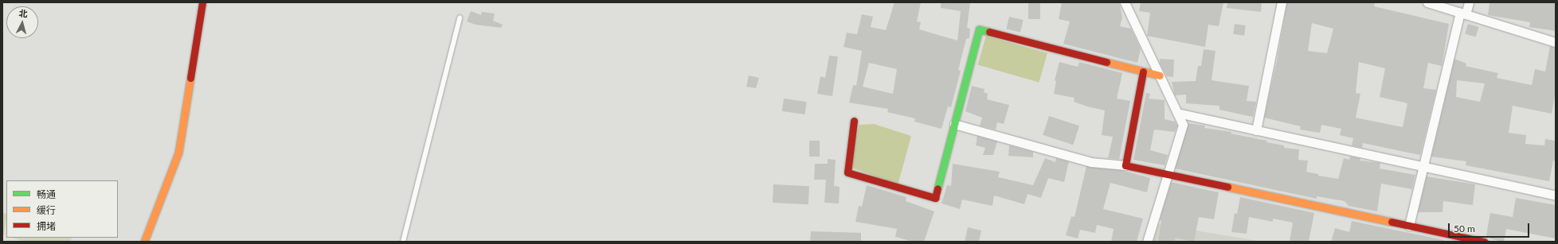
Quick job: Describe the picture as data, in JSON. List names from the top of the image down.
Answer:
{
  "legend": ["畅通", "缓行", "拥堵"],
  "scale_bar": "50 m",
  "north": "top"
}
